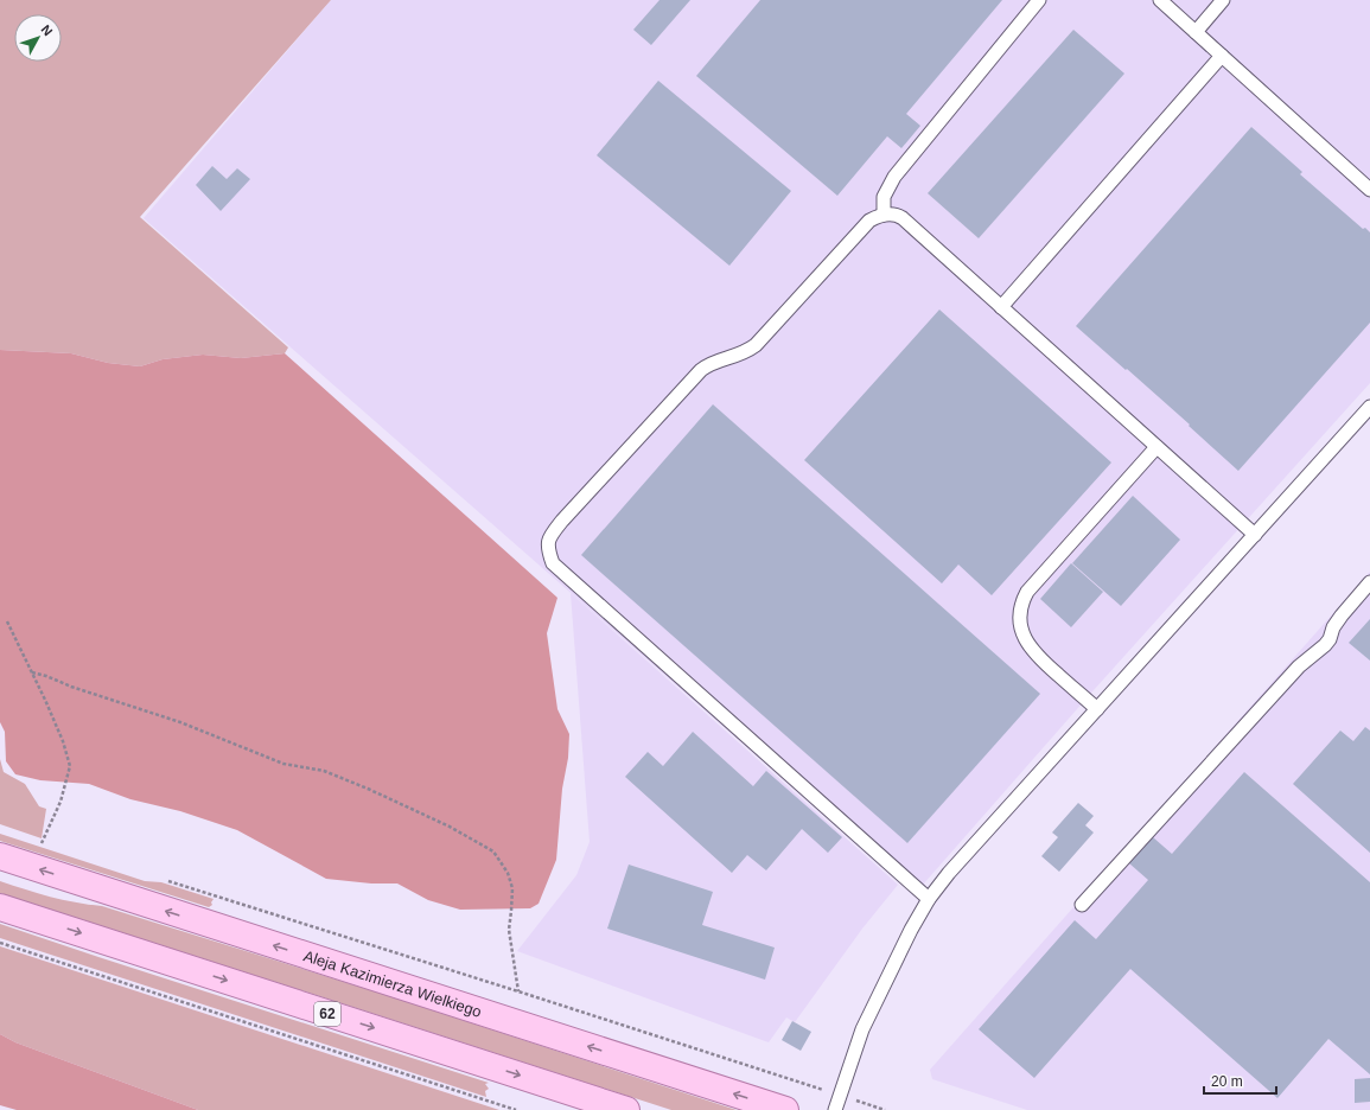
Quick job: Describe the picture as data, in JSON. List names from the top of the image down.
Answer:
{
  "streets": {
    "main road": ["Aleja Kazimierza Wielkiego", "62"]
  },
  "scale_bar": "20 m",
  "north": "top right"
}
